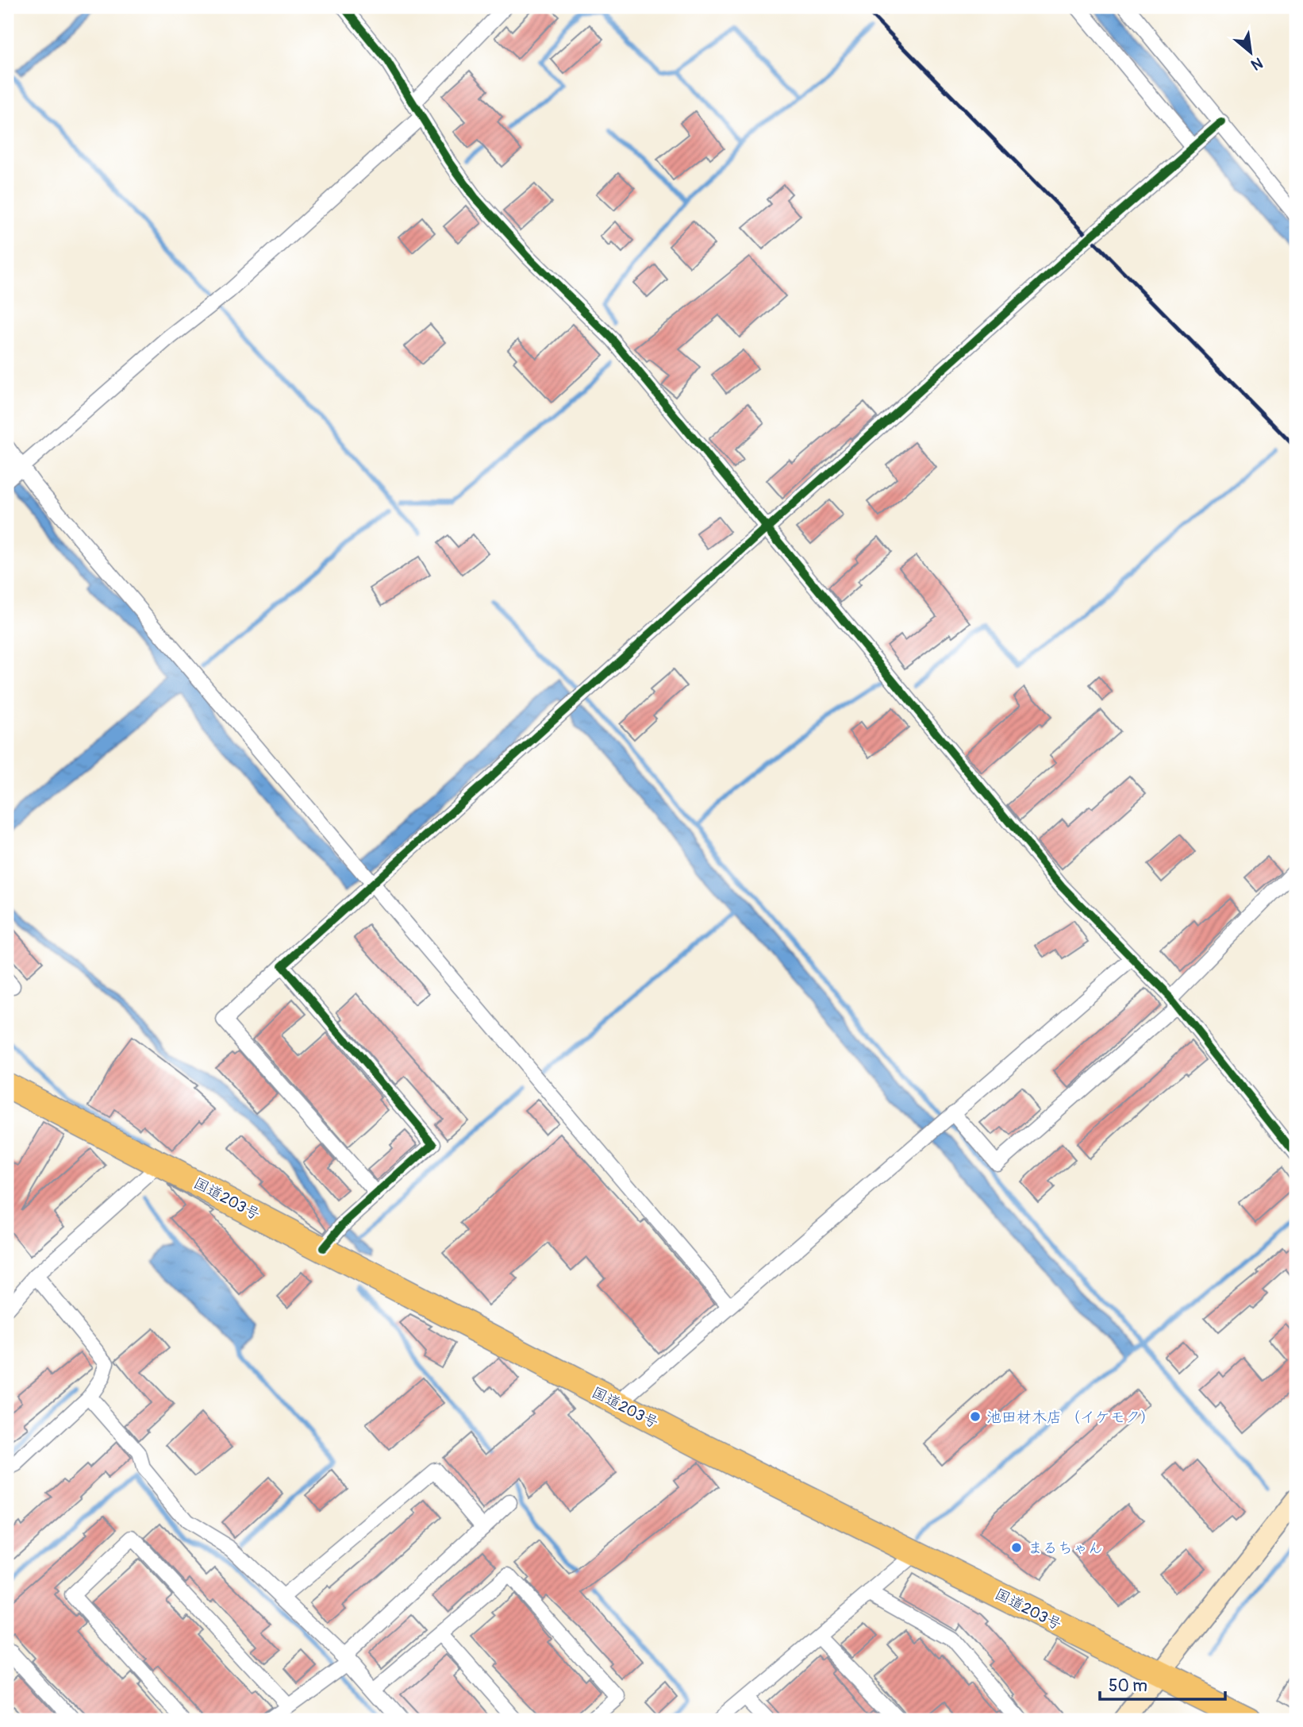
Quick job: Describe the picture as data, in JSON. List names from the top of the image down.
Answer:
{
  "streets": {
    "highway": ["国道203号"]
  },
  "places": ["池田材木店 （イケモク）", "まるちゃん"],
  "scale_bar": "50 m",
  "north": "bottom right"
}
